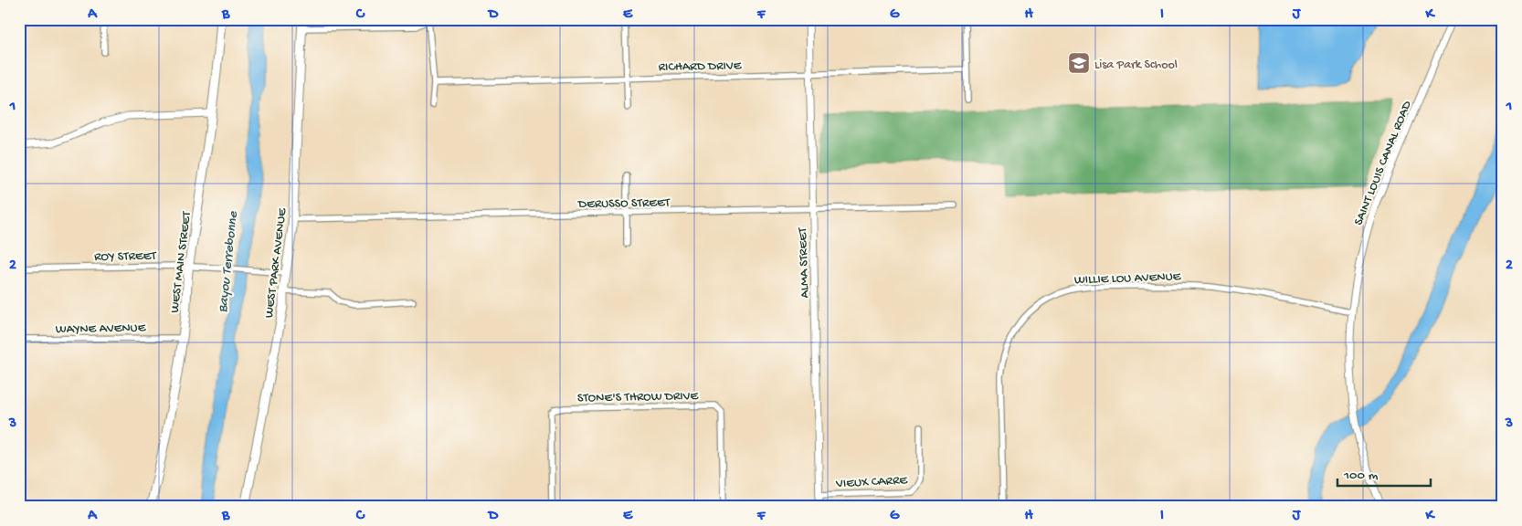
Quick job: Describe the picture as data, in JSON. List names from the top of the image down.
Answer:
{
  "streets": {
    "main road": ["WEST MAIN STREET", "WEST PARK AVENUE"],
    "street": [
      "RICHARD DRIVE",
      "SAINT LOUIS CANAL ROAD",
      "DERUSSO STREET",
      "ROY STREET",
      "ALMA STREET",
      "WILLIE LOU AVENUE",
      "WAYNE AVENUE",
      "STONE'S THROW DRIVE",
      "VIEUX CARRE"
    ]
  },
  "crossings": [
    ["RICHARD DRIVE", "ALMA STREET"],
    ["SAINT LOUIS CANAL ROAD", "WILLIE LOU AVENUE"],
    ["DERUSSO STREET", "WEST PARK AVENUE"],
    ["DERUSSO STREET", "ALMA STREET"],
    ["ROY STREET", "WEST MAIN STREET"],
    ["ROY STREET", "WEST PARK AVENUE"],
    ["WEST MAIN STREET", "WAYNE AVENUE"],
    ["ALMA STREET", "VIEUX CARRE"]
  ],
  "water": ["Bayou Terrebonne"],
  "places": {
    "school or university": ["Lisa Park School"]
  },
  "scale_bar": "100 m",
  "grid": {
    "columns": [
      "A",
      "B",
      "C",
      "D",
      "E",
      "F",
      "G",
      "H",
      "I",
      "J",
      "K"
    ],
    "rows": ["1", "2", "3"]
  }
}
